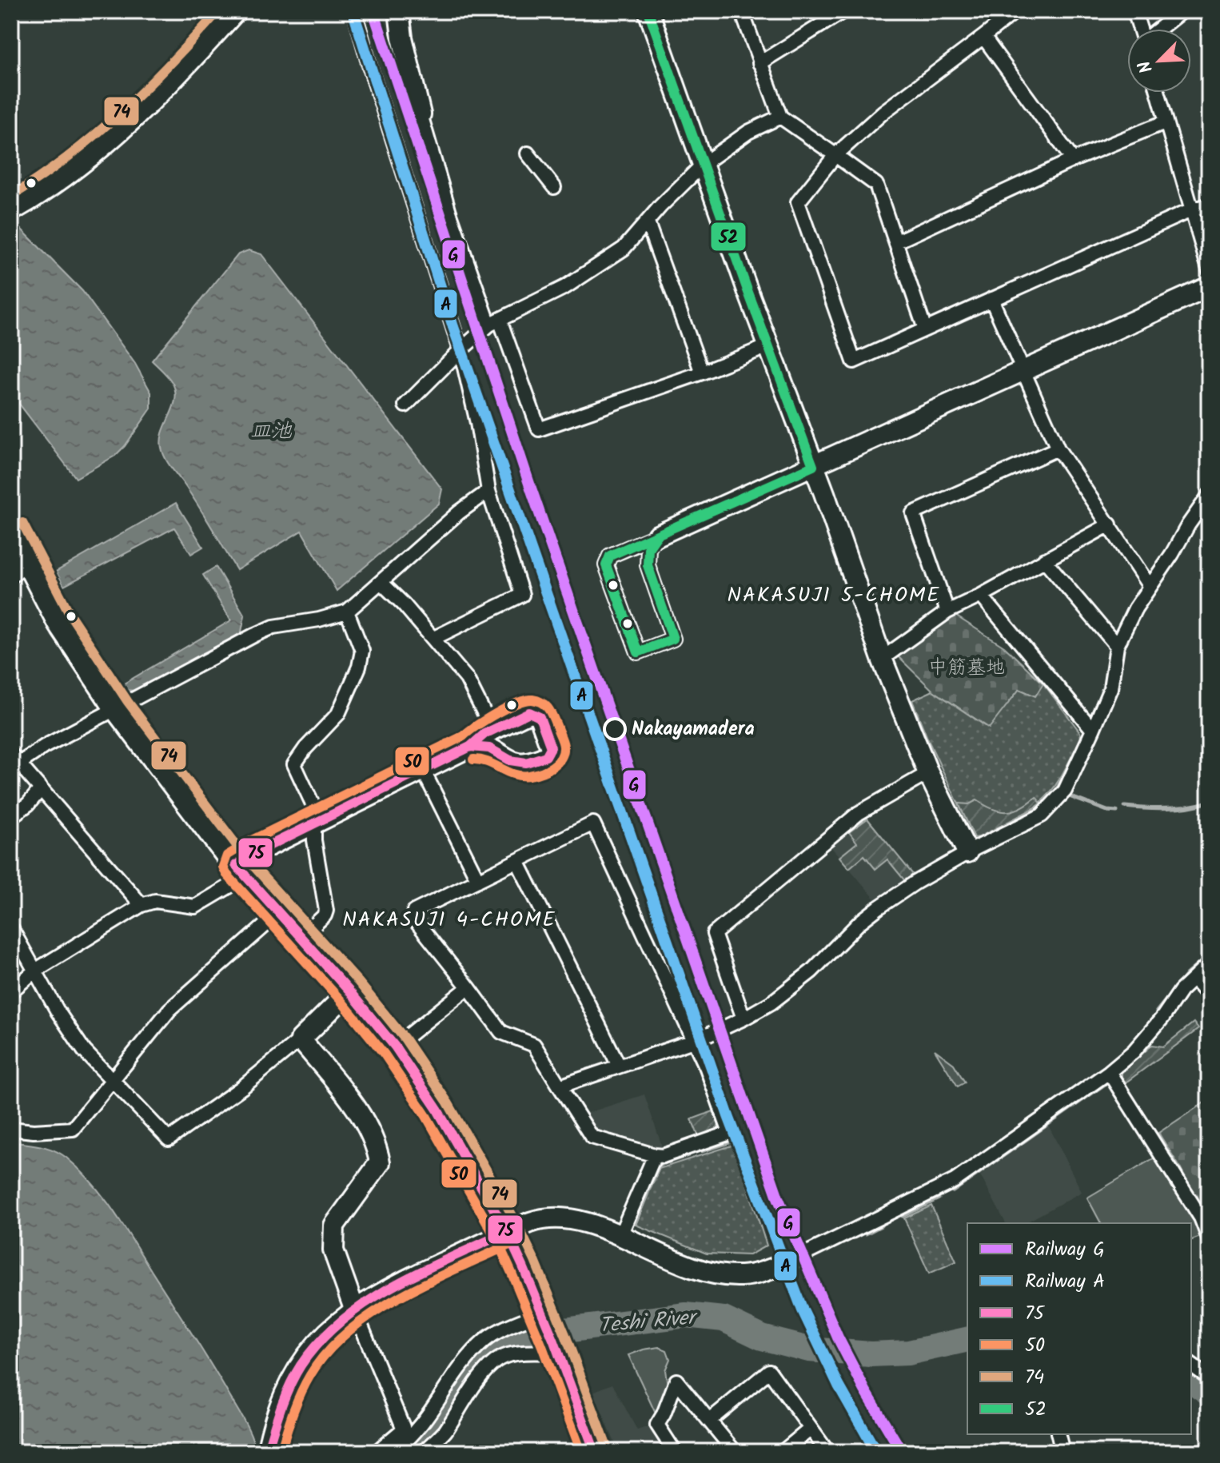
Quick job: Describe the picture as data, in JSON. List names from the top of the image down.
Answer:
{
  "districts": ["NAKASUJI 5-CHOME", "NAKASUJI 4-CHOME"],
  "water": ["皿池", "Teshi River"],
  "parks": ["中筋墓地"],
  "places": ["Nakayamadera"],
  "lines": [
    "rail line G",
    "transit line 74",
    "transit line 52",
    "rail line A",
    "transit line 50",
    "transit line 75"
  ],
  "legend": [
    "Railway G",
    "Railway A",
    "75",
    "50",
    "74",
    "52"
  ],
  "north": "bottom left"
}
